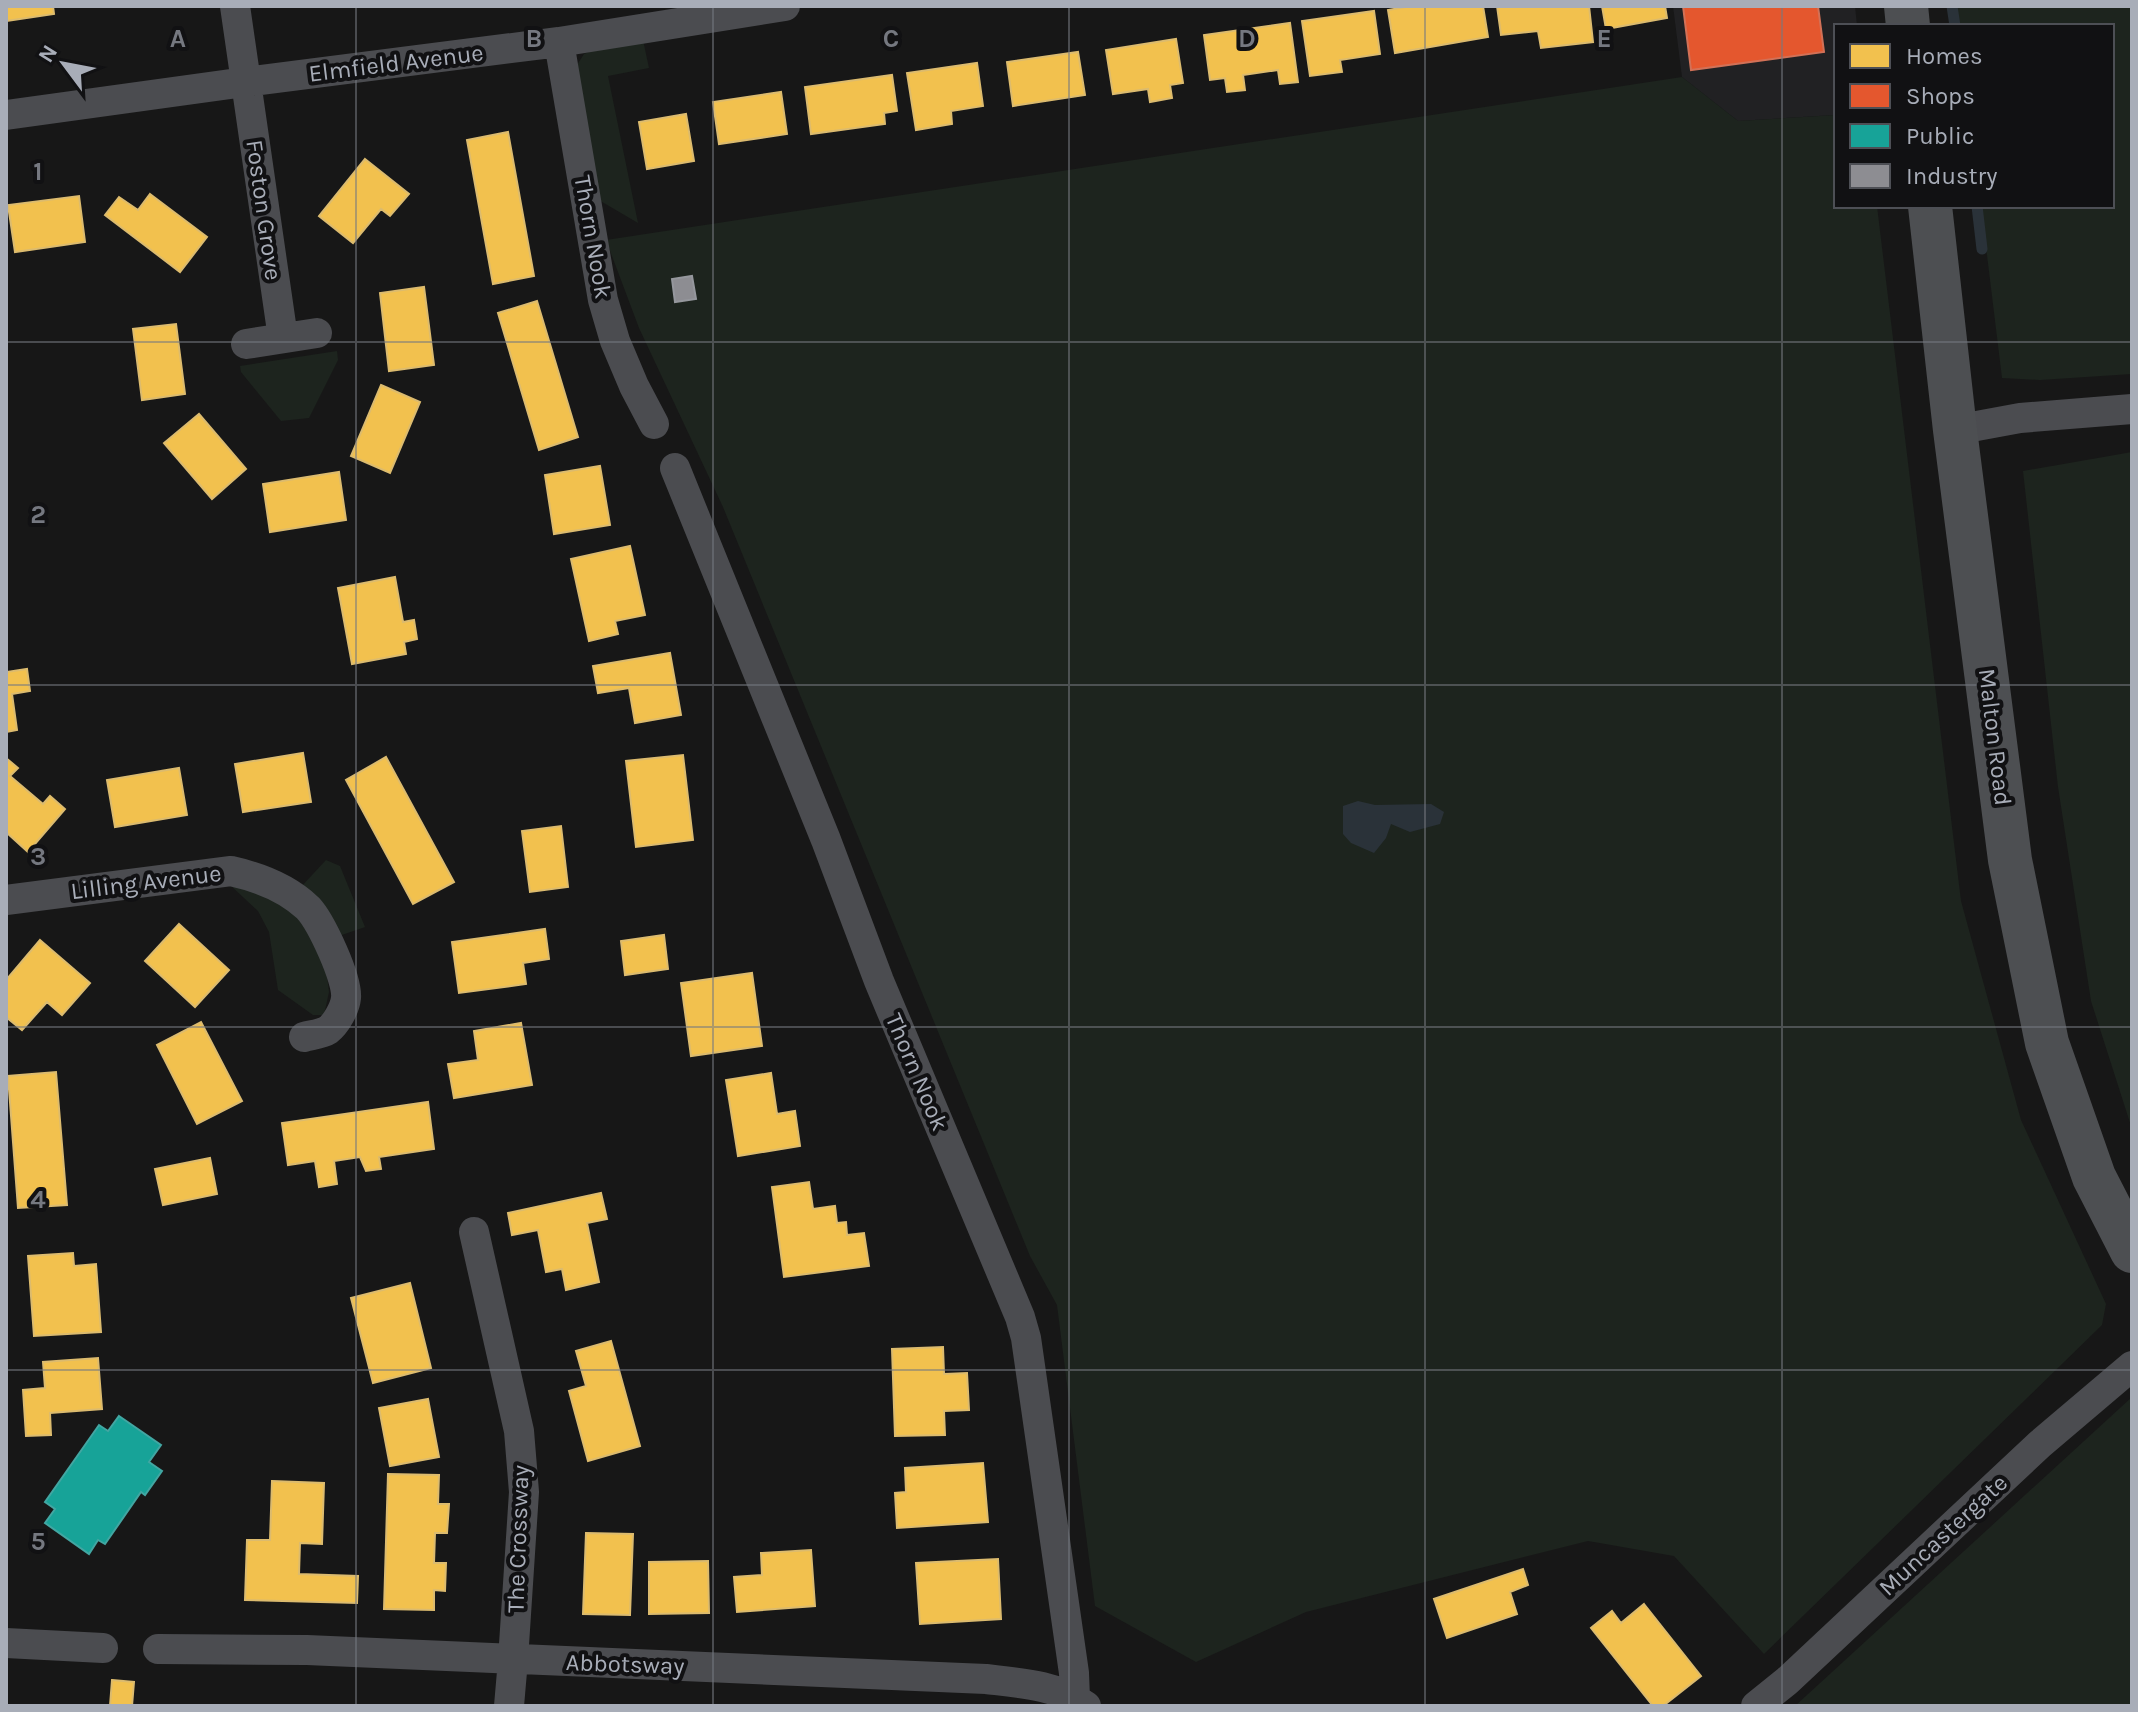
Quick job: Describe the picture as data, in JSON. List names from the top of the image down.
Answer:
{
  "streets": {
    "main road": ["Malton Road"],
    "street": [
      "Elmfield Avenue",
      "Foston Grove",
      "Thorn Nook",
      "Lilling Avenue",
      "Muncastergate",
      "The Crossway",
      "Abbotsway"
    ]
  },
  "crossings": [
    ["Elmfield Avenue", "Foston Grove"],
    ["Elmfield Avenue", "Thorn Nook"],
    ["Thorn Nook", "Abbotsway"],
    ["The Crossway", "Abbotsway"]
  ],
  "legend": [
    "Homes",
    "Shops",
    "Public",
    "Industry"
  ],
  "north": "top left",
  "grid": {
    "columns": [
      "A",
      "B",
      "C",
      "D",
      "E"
    ],
    "rows": [
      "1",
      "2",
      "3",
      "4",
      "5"
    ]
  }
}
